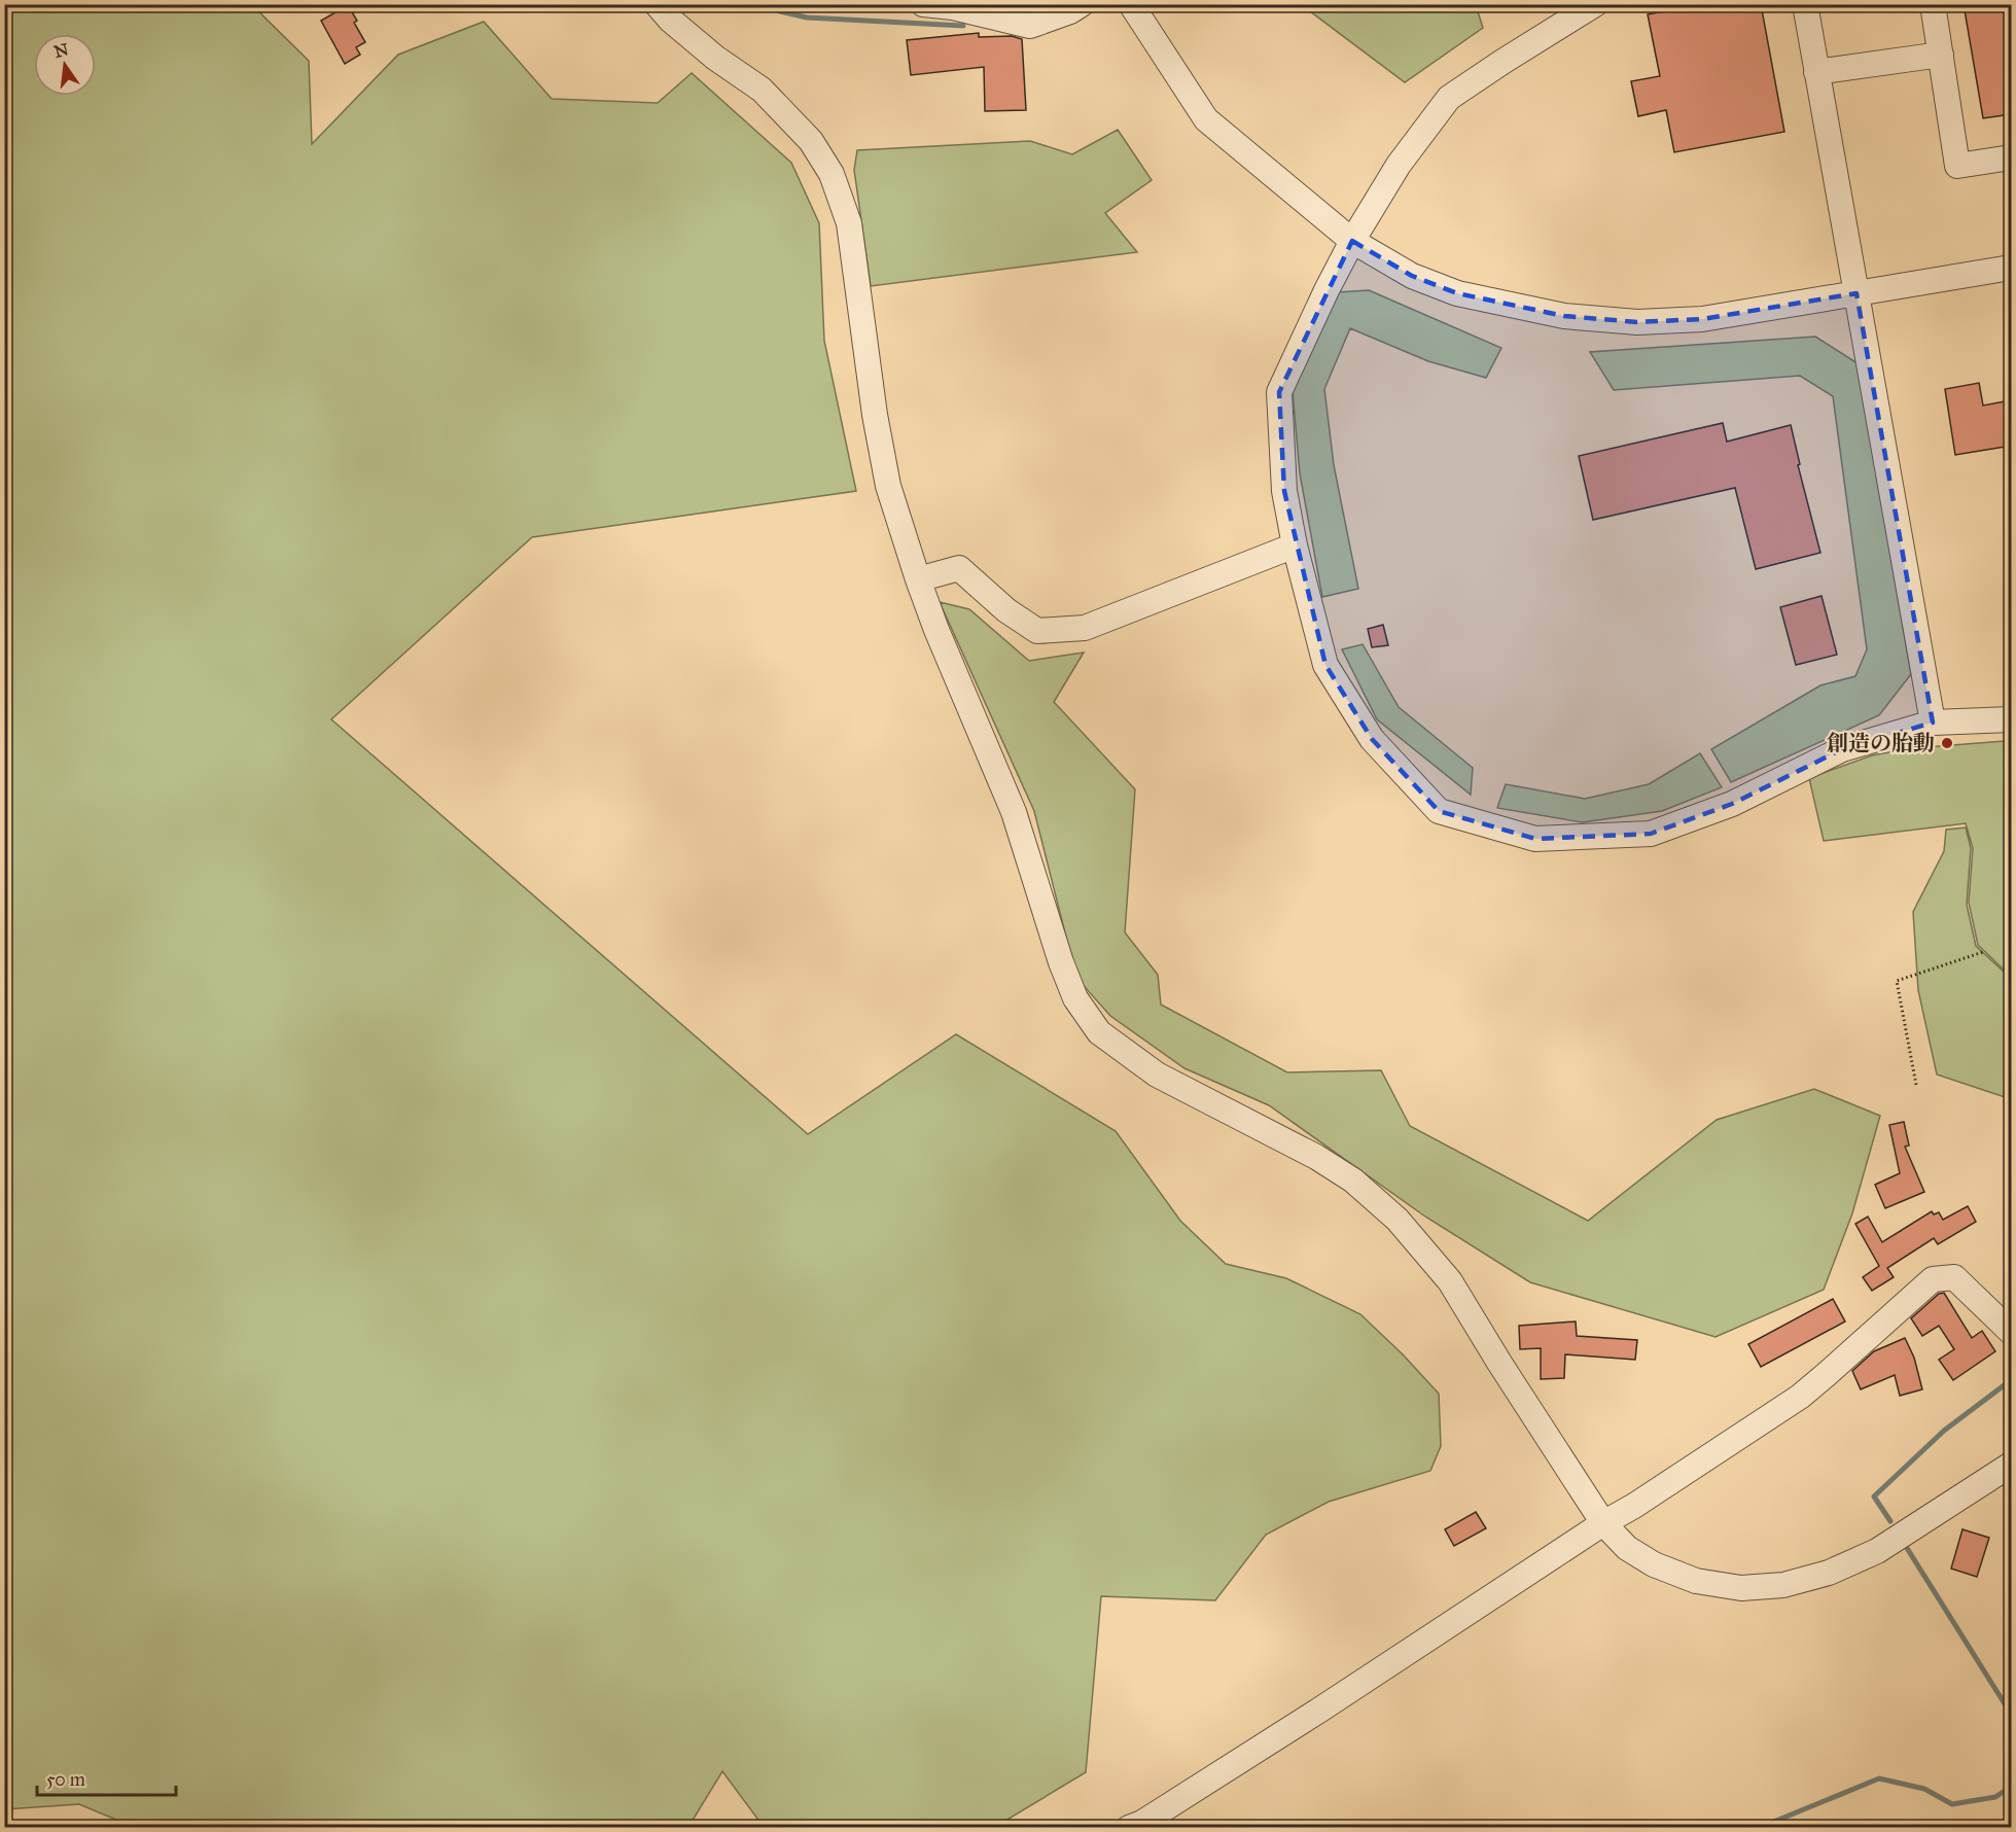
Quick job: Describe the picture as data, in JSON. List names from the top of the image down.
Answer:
{
  "places": ["創造の胎動"],
  "scale_bar": "50 m",
  "north": "top"
}
